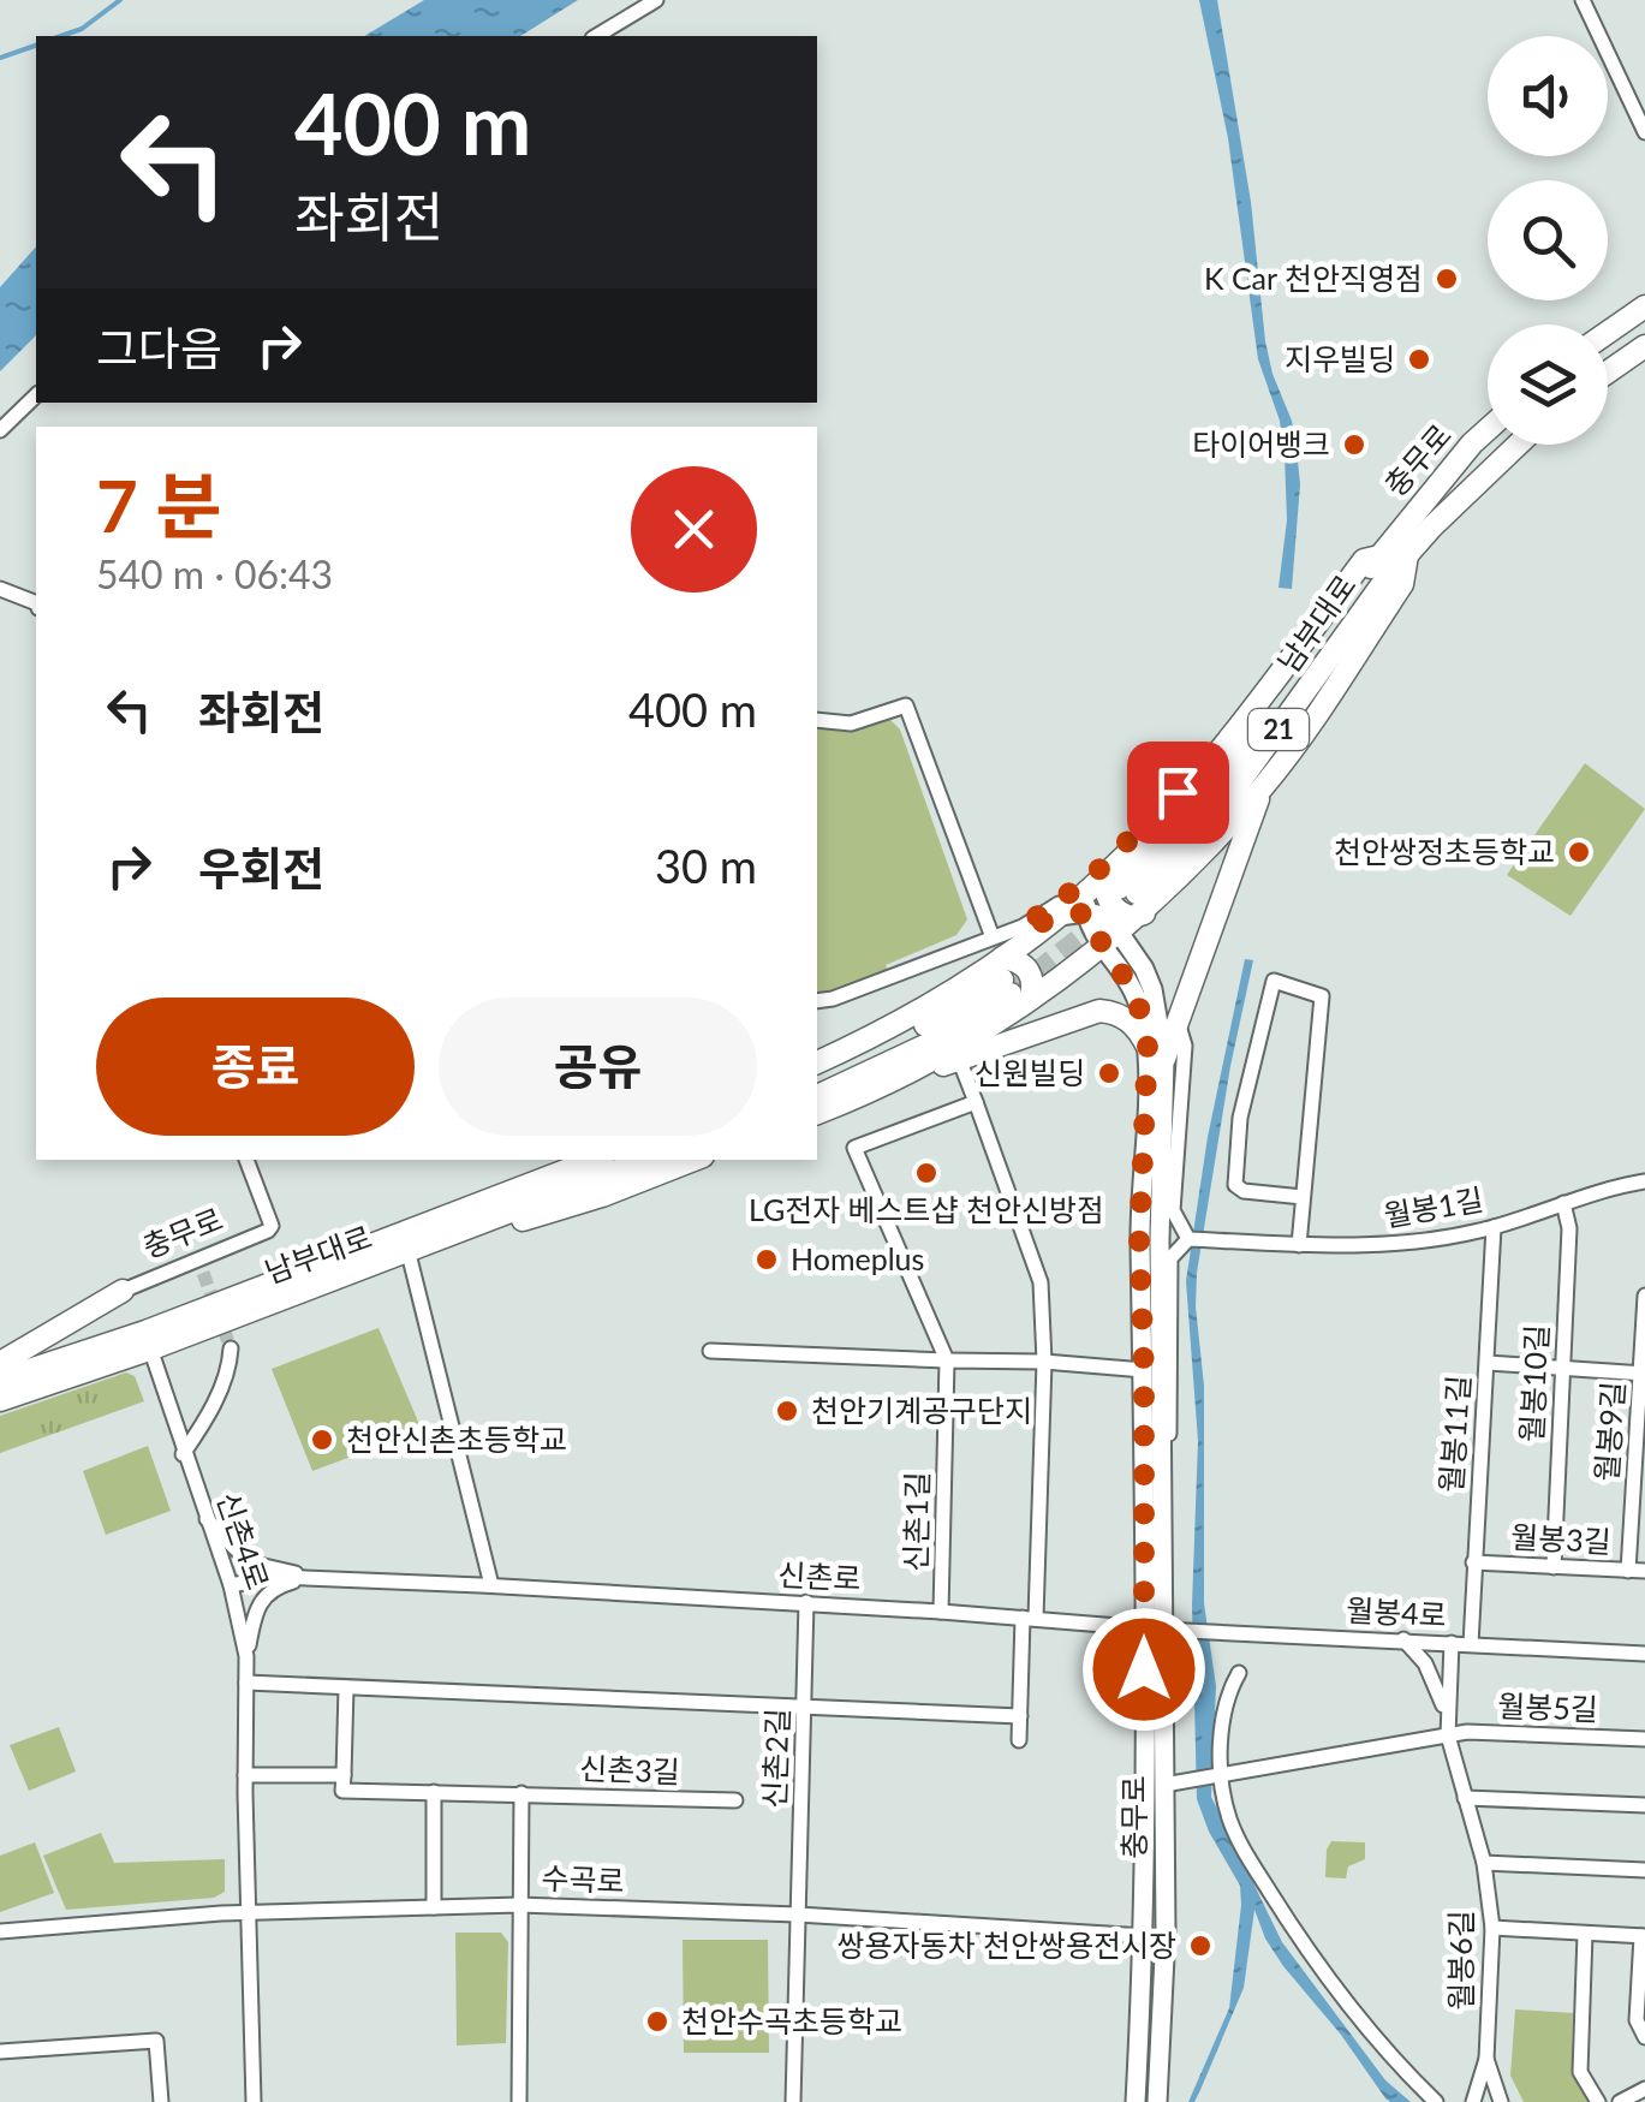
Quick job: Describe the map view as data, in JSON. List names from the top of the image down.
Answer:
{
  "streets": {
    "highway": ["충무로", "남부대로", "21"],
    "street": [
      "월봉1길",
      "월봉10길",
      "월봉9길",
      "월봉11길",
      "신촌1길",
      "월봉3길",
      "신촌4로",
      "신촌로",
      "월봉4로",
      "월봉5길",
      "신촌2길",
      "신촌3길",
      "수곡로",
      "월봉6길"
    ]
  },
  "crossings": [
    ["충무로", "남부대로"],
    ["충무로", "신촌로"],
    ["충무로", "월봉4로"],
    ["충무로", "월봉5길"],
    ["충무로", "수곡로"],
    ["남부대로", "신촌4로"],
    ["월봉1길", "월봉10길"],
    ["월봉1길", "월봉11길"],
    ["월봉10길", "월봉3길"],
    ["월봉9길", "월봉3길"],
    ["월봉11길", "월봉3길"],
    ["월봉11길", "월봉4로"],
    ["신촌1길", "신촌로"],
    ["신촌4로", "신촌로"],
    ["신촌4로", "수곡로"],
    ["신촌로", "월봉4로"],
    ["신촌로", "신촌2길"],
    ["월봉4로", "월봉6길"],
    ["월봉5길", "월봉6길"],
    ["신촌2길", "수곡로"]
  ],
  "places": [
    "K Car 천안직영점",
    "지우빌딩",
    "타이어뱅크",
    "천안쌍정초등학교",
    "신원빌딩",
    "LG전자 베스트샵 천안신방점",
    "Homeplus",
    "천안기계공구단지",
    "천안신촌초등학교",
    "쌍용자동차 천안쌍용전시장",
    "천안수곡초등학교"
  ],
  "page": {
    "turn": ["400 m", "좌회전"],
    "then": "그다음",
    "heading": ["7 분", "540 m · 06:43"],
    "list": [
      {
        "name": "좌회전",
        "value": "400 m"
      },
      {
        "name": "우회전",
        "value": "30 m"
      }
    ],
    "buttons": ["종료", "공유"]
  }
}
